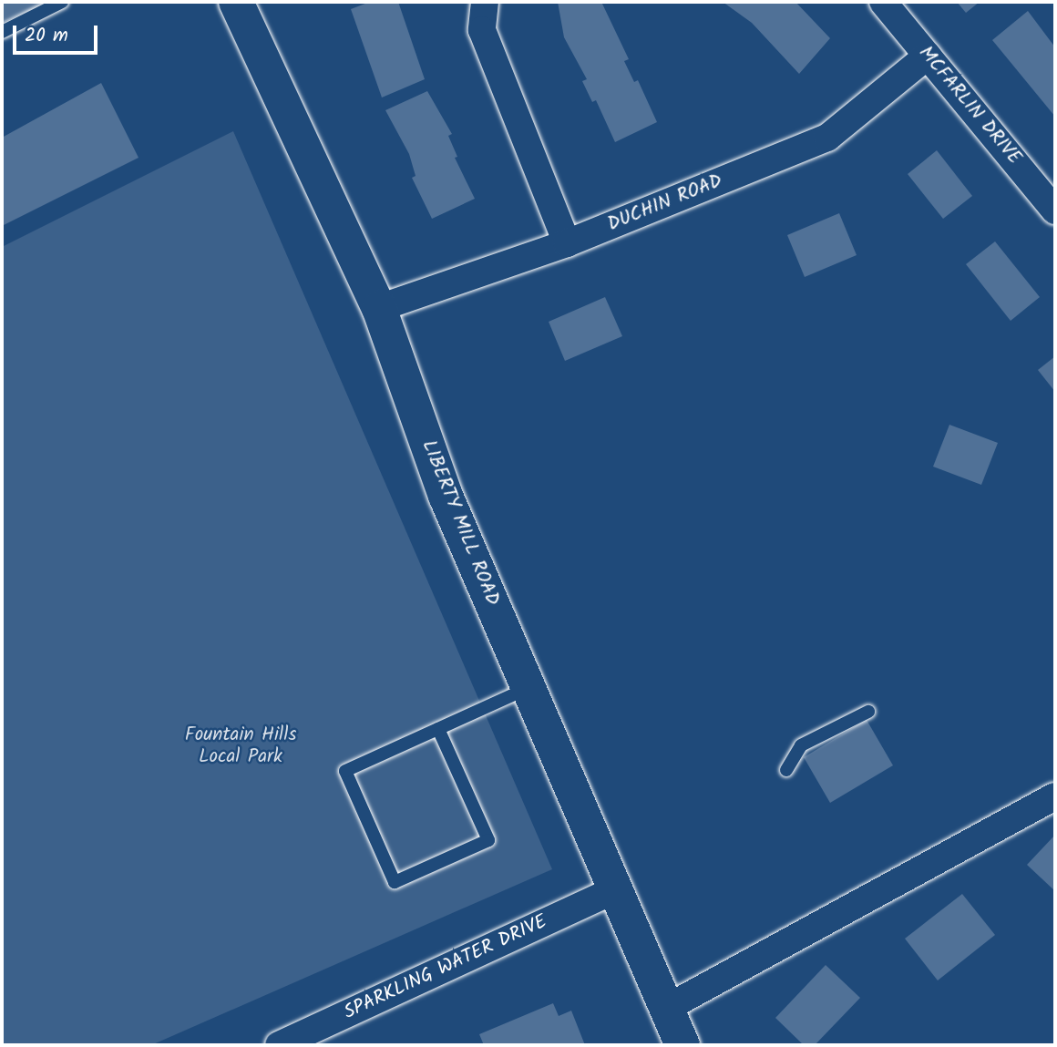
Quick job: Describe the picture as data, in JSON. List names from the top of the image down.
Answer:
{
  "streets": {
    "street": [
      "MCFARLIN DRIVE",
      "DUCHIN ROAD",
      "LIBERTY MILL ROAD",
      "SPARKLING WATER DRIVE"
    ]
  },
  "crossings": [
    ["MCFARLIN DRIVE", "DUCHIN ROAD"],
    ["DUCHIN ROAD", "LIBERTY MILL ROAD"],
    ["LIBERTY MILL ROAD", "SPARKLING WATER DRIVE"]
  ],
  "parks": ["Fountain Hills Local Park"],
  "scale_bar": "20 m"
}
